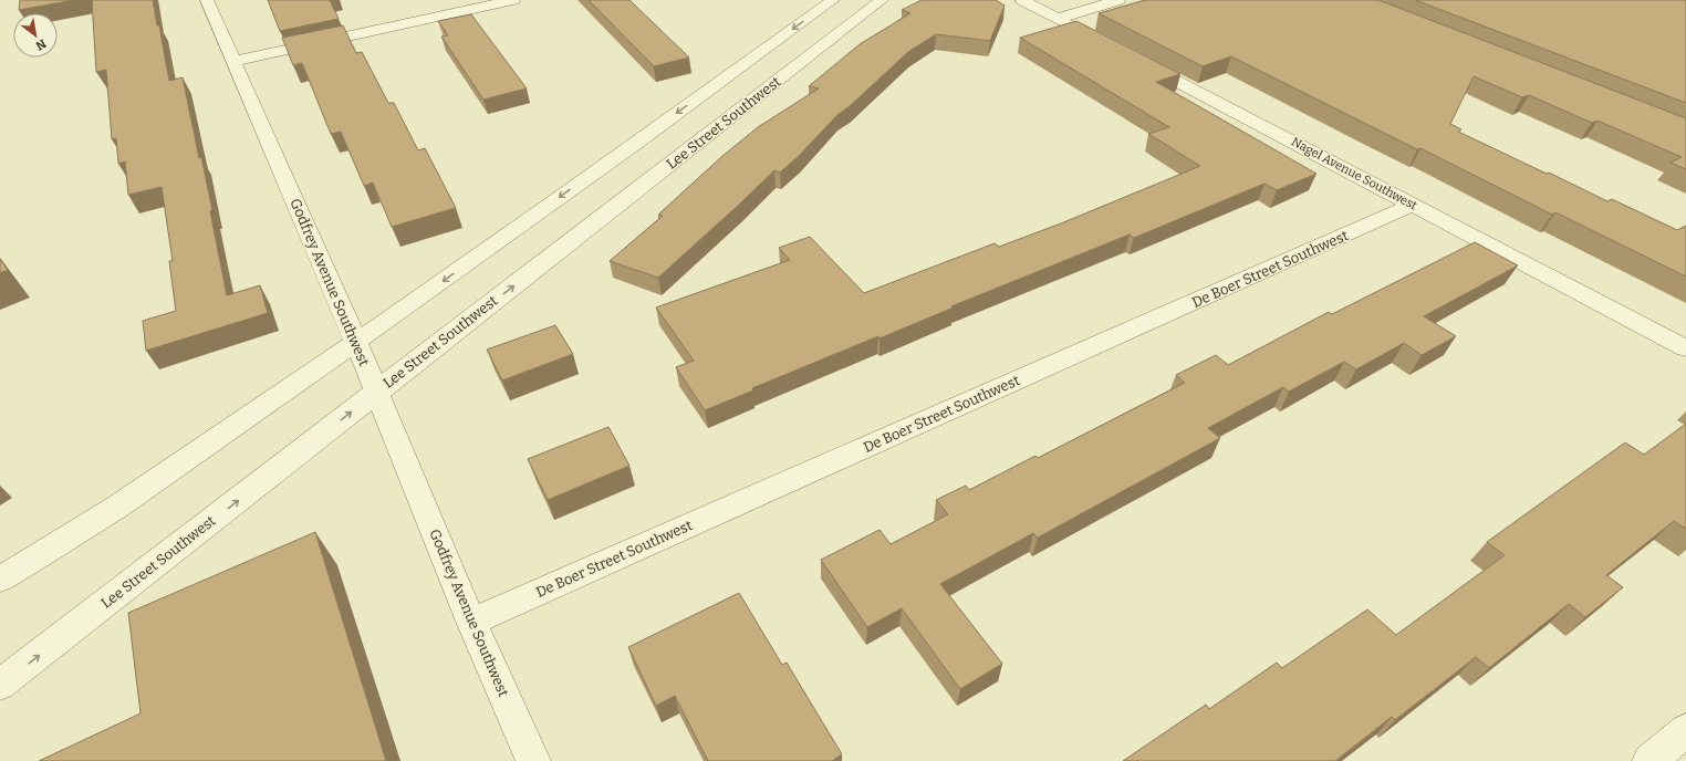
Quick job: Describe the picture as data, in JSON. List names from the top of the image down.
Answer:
{
  "streets": {
    "street": [
      "Lee Street Southwest",
      "Nagel Avenue Southwest",
      "De Boer Street Southwest",
      "Godfrey Avenue Southwest"
    ]
  },
  "crossings": [
    ["Lee Street Southwest", "Godfrey Avenue Southwest"],
    ["Nagel Avenue Southwest", "De Boer Street Southwest"],
    ["De Boer Street Southwest", "Godfrey Avenue Southwest"]
  ],
  "north": "bottom right"
}
